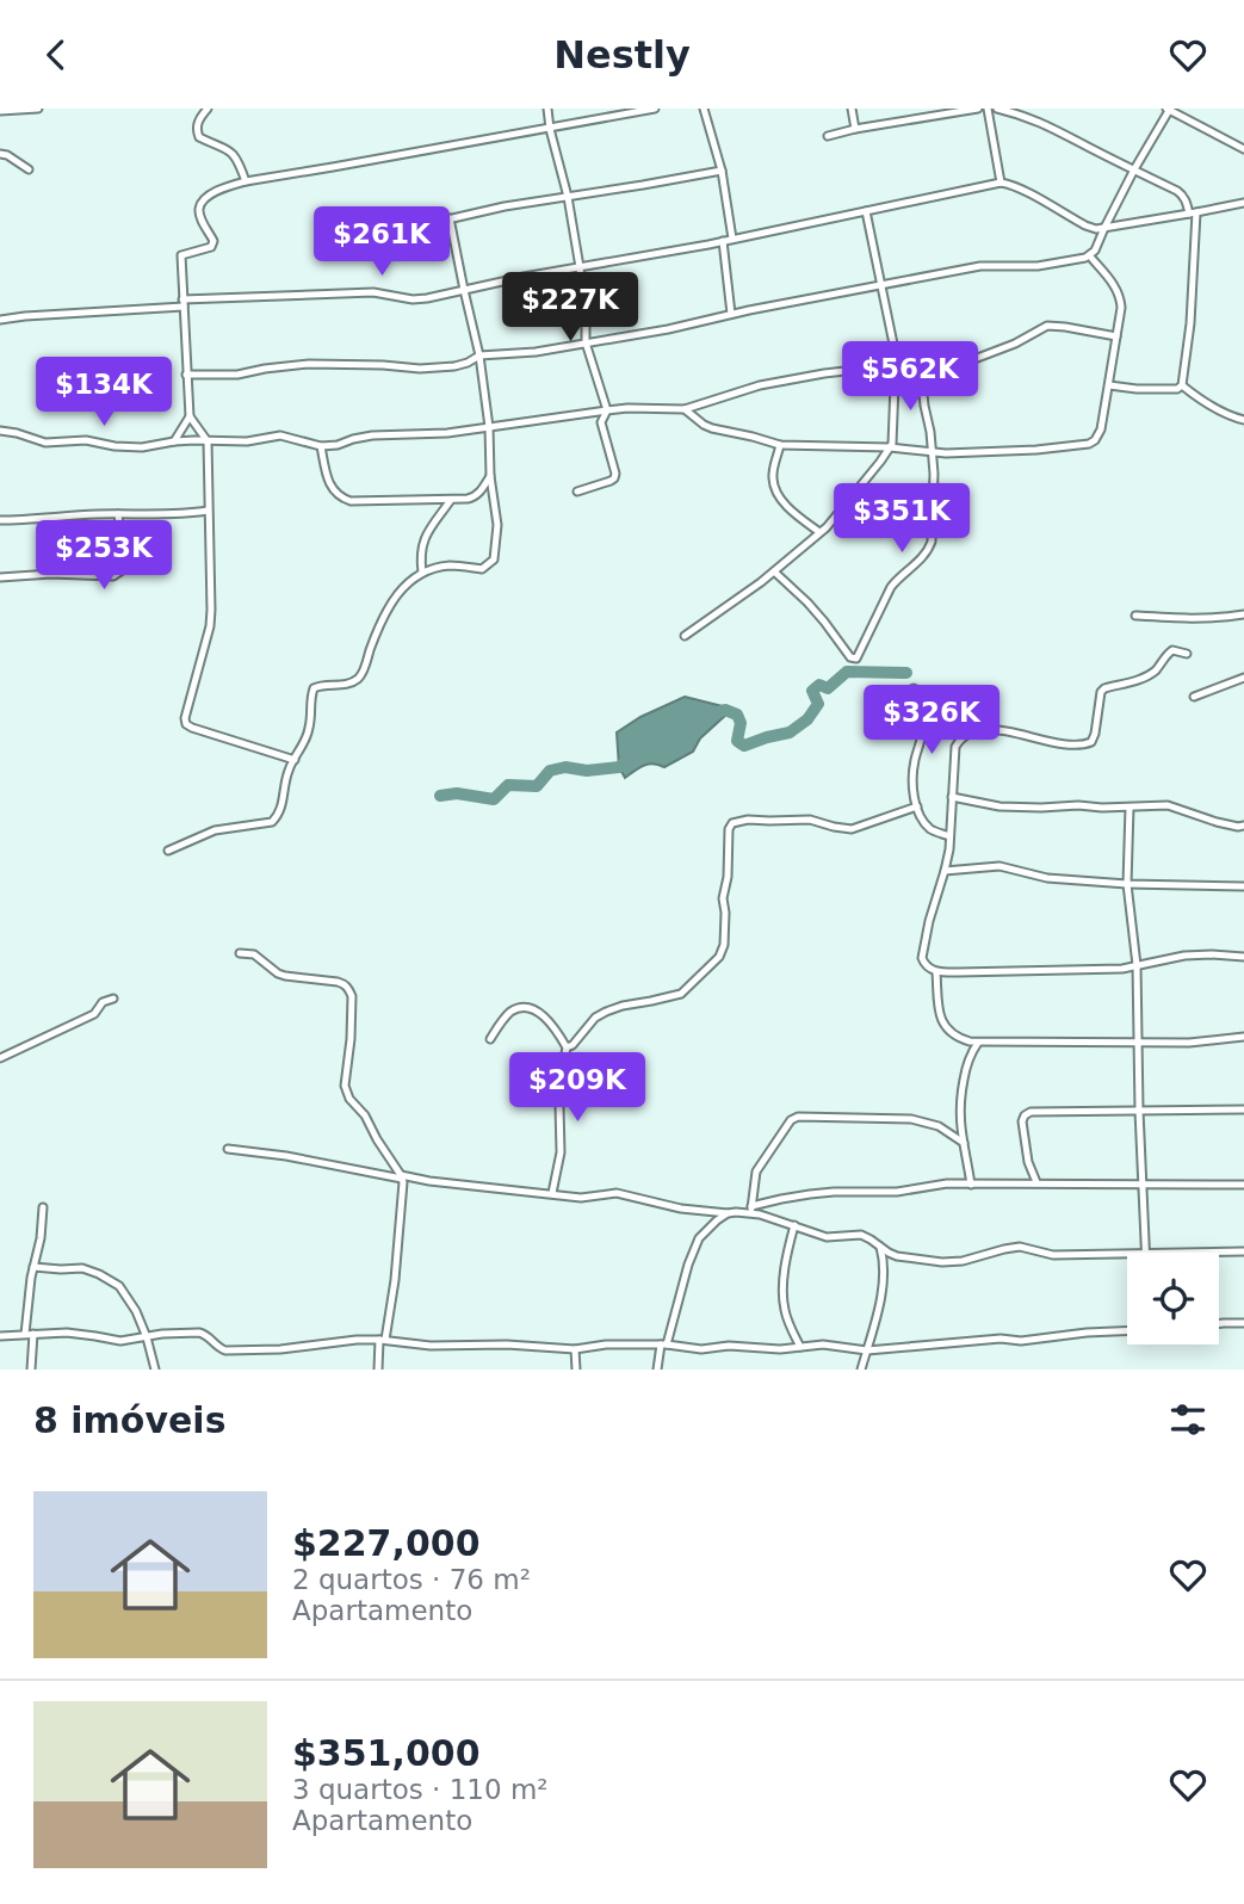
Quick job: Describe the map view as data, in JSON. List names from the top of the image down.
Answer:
{
  "page": {
    "header": "Nestly",
    "price": [
      "$261K",
      "$227K",
      "$562K",
      "$134K",
      "$351K",
      "$253K",
      "$326K",
      "$209K"
    ],
    "heading": "8 imóveis",
    "list": [
      {
        "name": "$227,000",
        "note": "2 quartos · 76 m² · Apartamento"
      },
      {
        "name": "$351,000",
        "note": "3 quartos · 110 m² · Apartamento"
      }
    ]
  }
}
